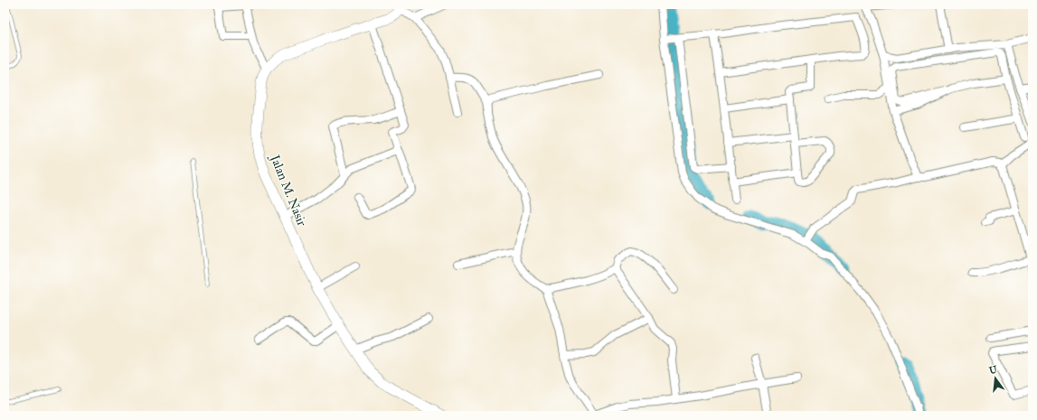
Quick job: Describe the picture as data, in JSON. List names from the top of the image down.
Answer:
{
  "streets": {
    "street": ["Jalan M. Nasir"]
  },
  "north": "top"
}
